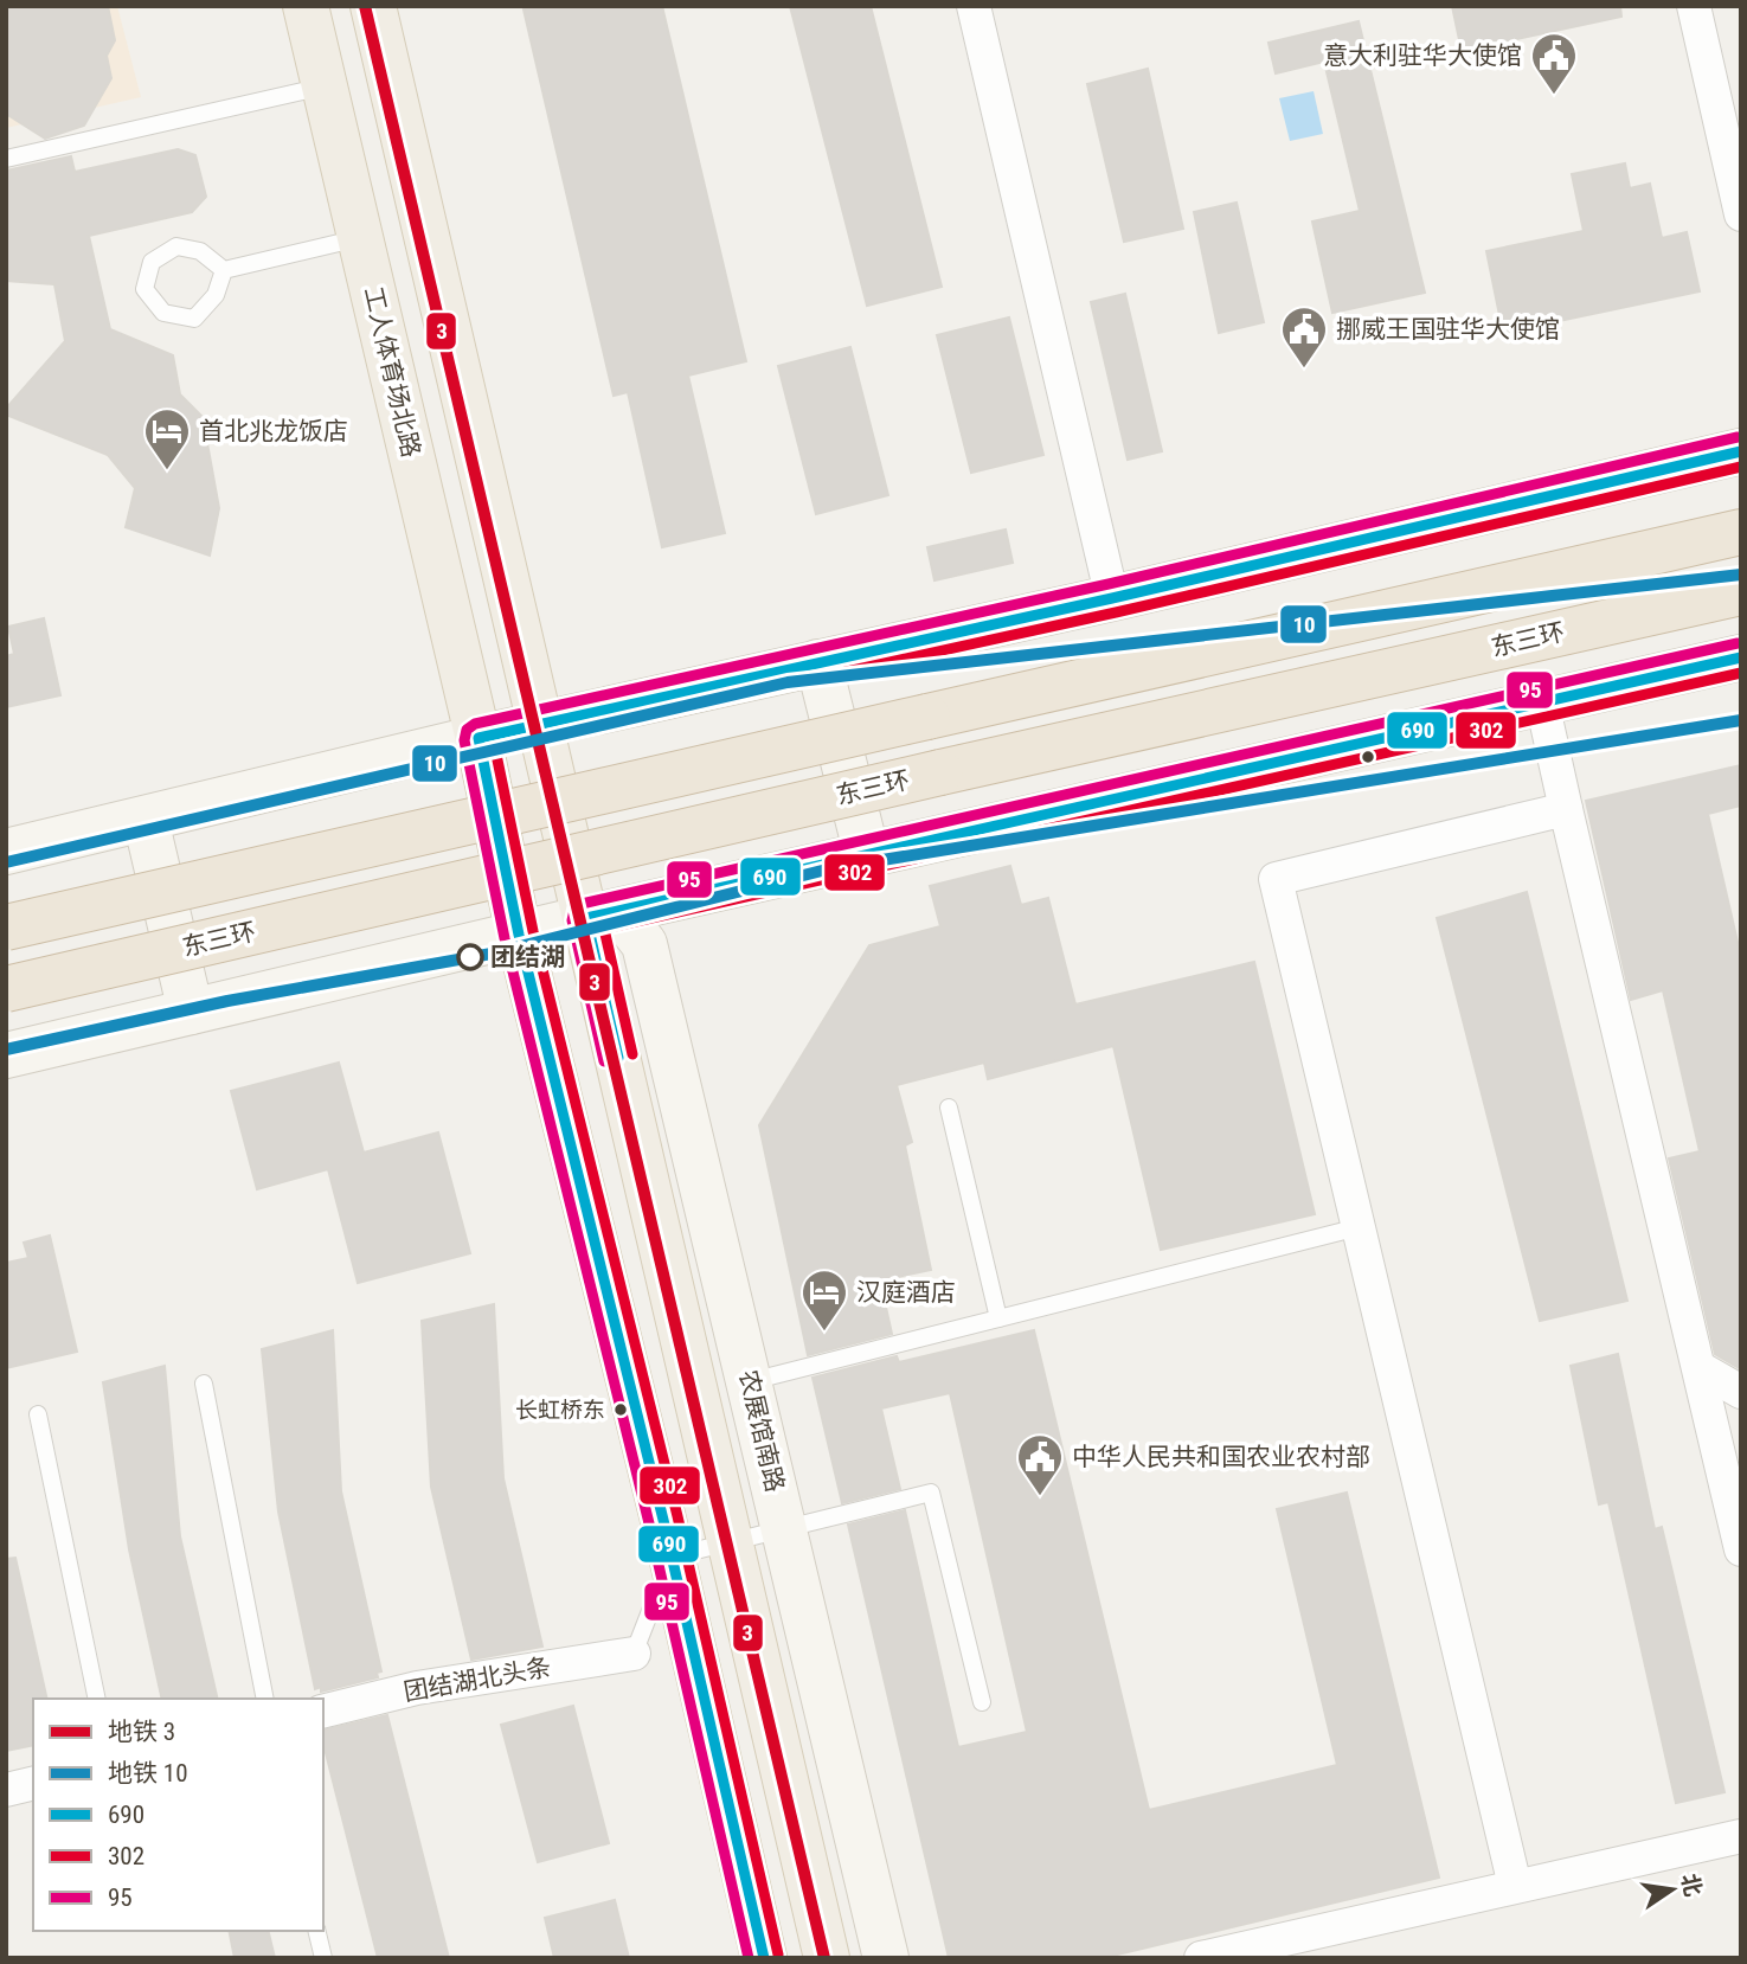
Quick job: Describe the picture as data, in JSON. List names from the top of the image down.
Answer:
{
  "streets": {
    "highway": ["东三环"],
    "main road": ["工人体育场北路"],
    "street": ["农展馆南路", "团结湖北头条"]
  },
  "places": {
    "public building": ["意大利驻华大使馆", "挪威王国驻华大使馆", "中华人民共和国农业农村部"],
    "hotel": ["首北兆龙饭店", "汉庭酒店"],
    "other": ["团结湖", "长虹桥东"]
  },
  "lines": [
    "metro line 3",
    "transit line 95",
    "transit line 690",
    "transit line 302",
    "metro line 10"
  ],
  "legend": [
    "地铁 3",
    "地铁 10",
    "690",
    "302",
    "95"
  ],
  "north": "right"
}
